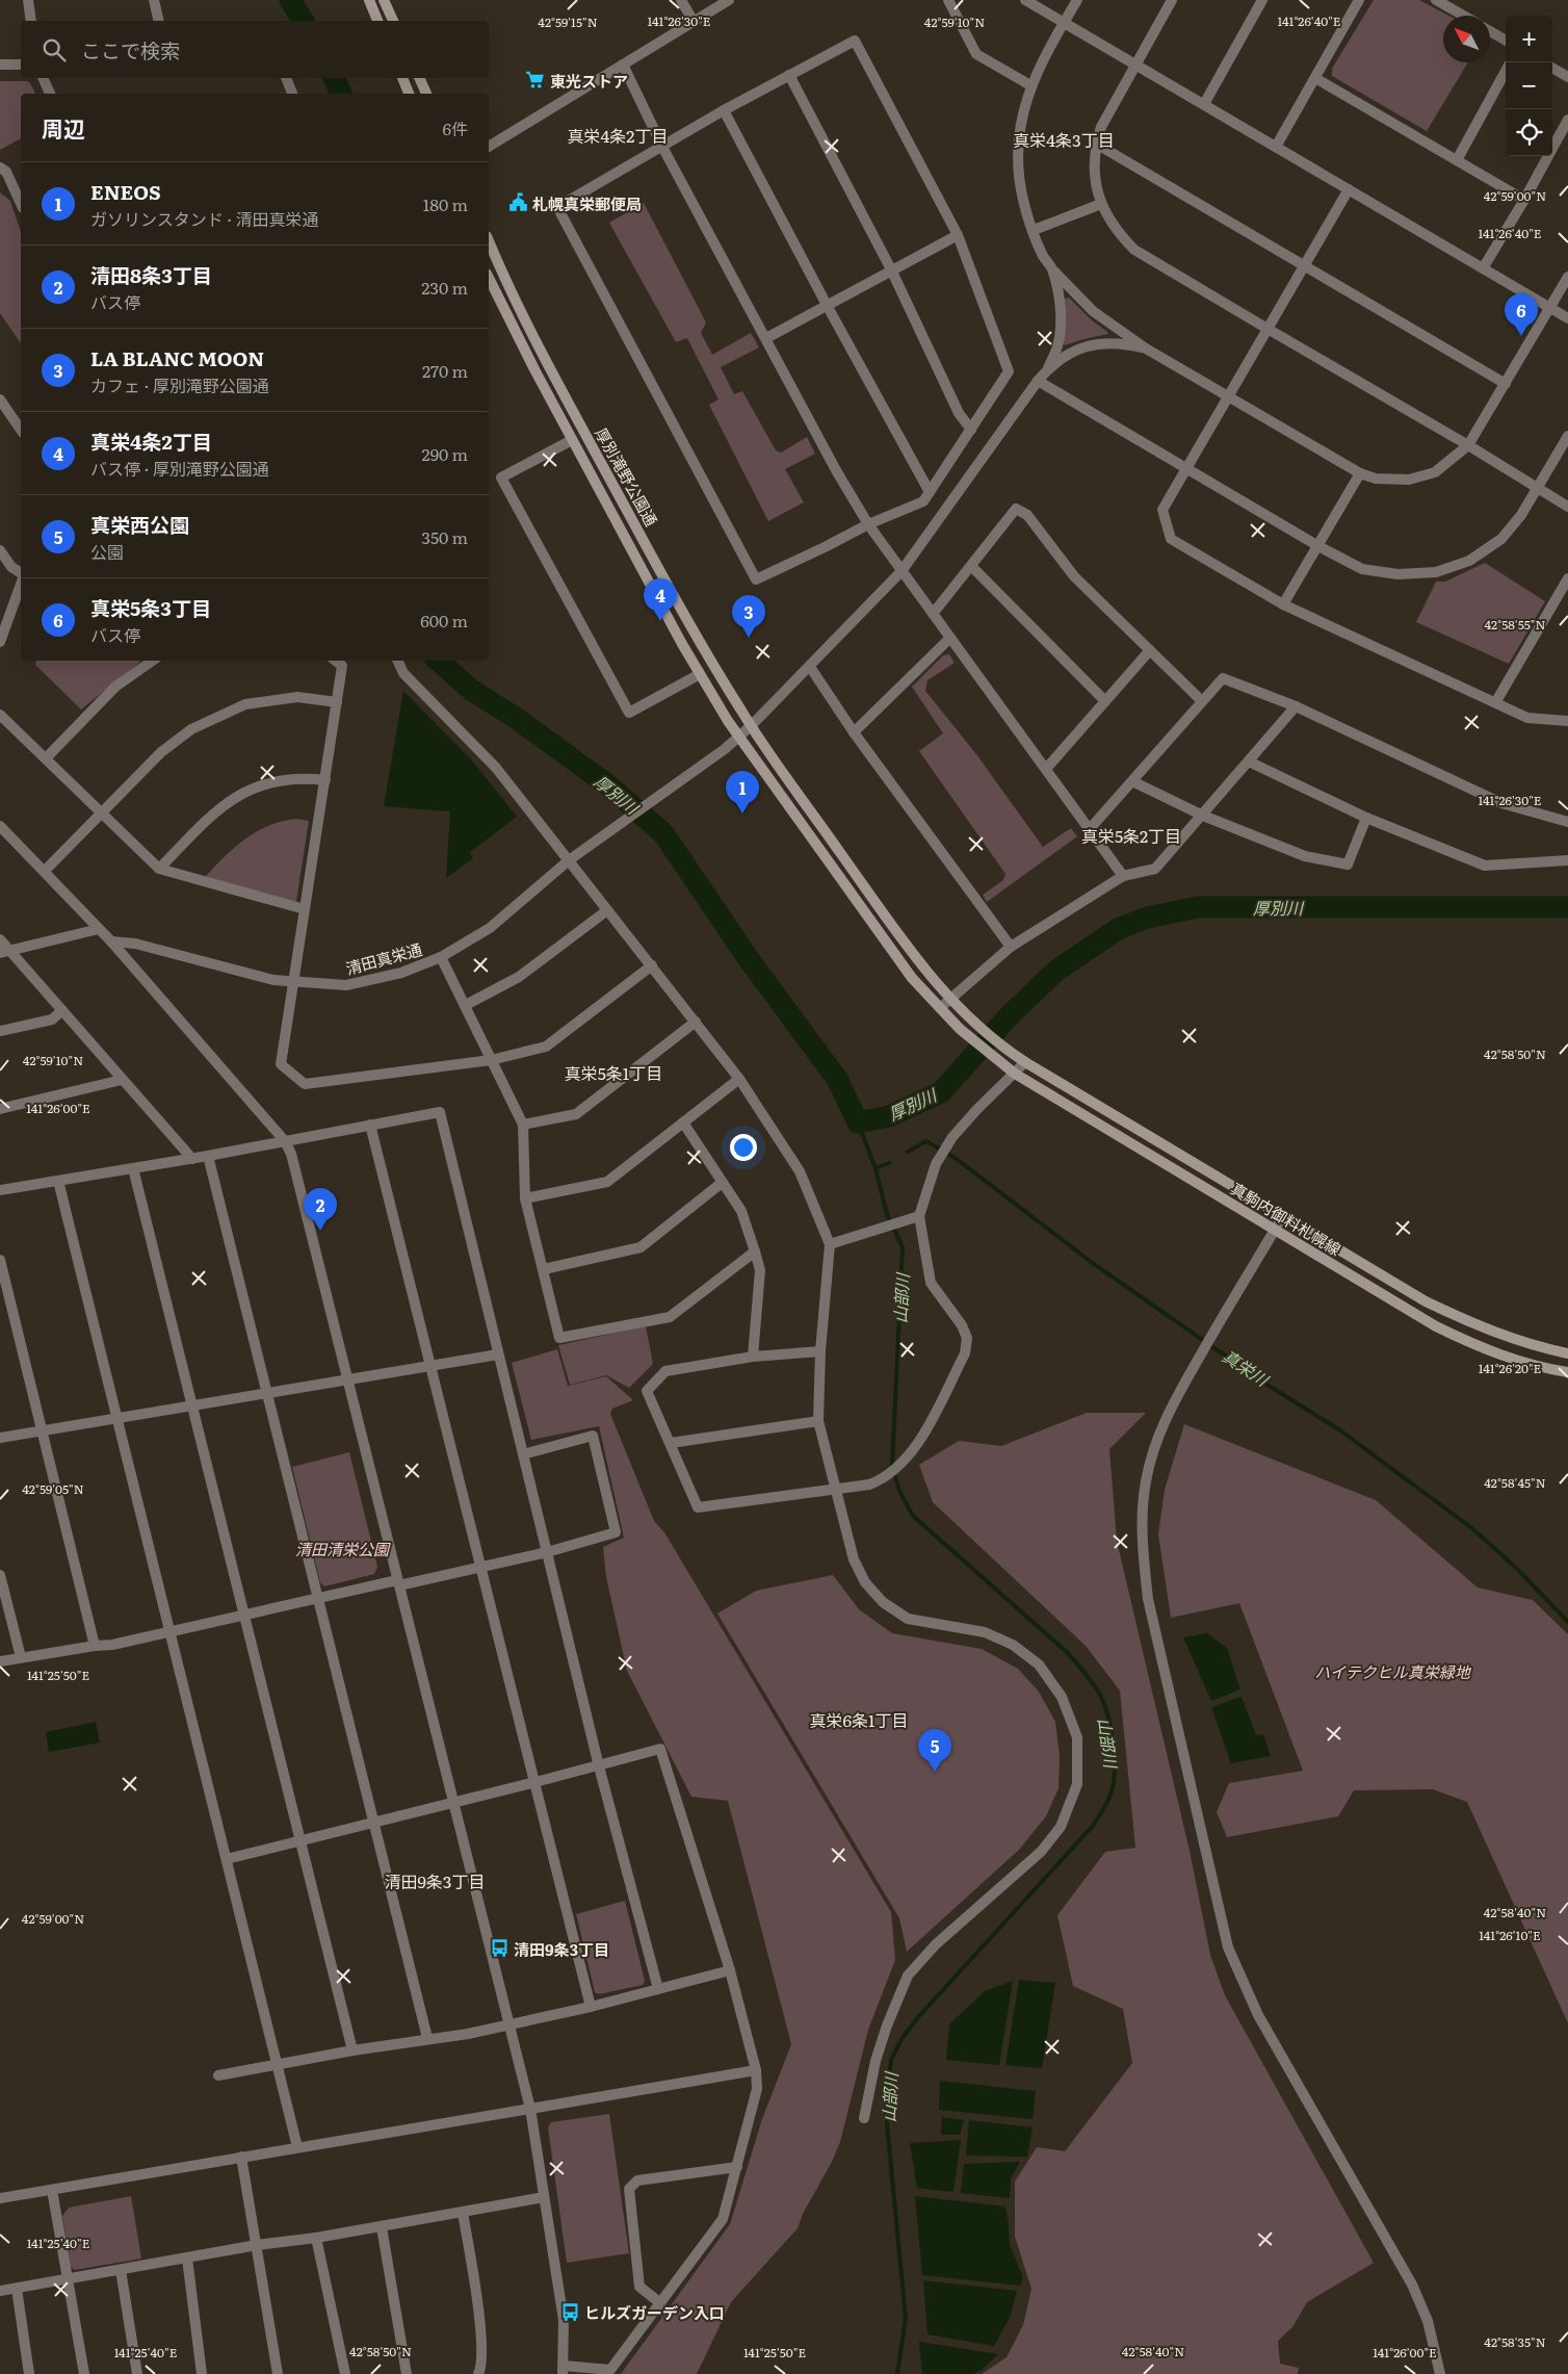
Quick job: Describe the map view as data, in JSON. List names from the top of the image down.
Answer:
{
  "streets": {
    "main road": ["厚別滝野公園通", "真駒内御料札幌線"],
    "street": ["清田真栄通"]
  },
  "crossings": [
    ["厚別滝野公園通", "清田真栄通"],
    ["厚別滝野公園通", "真駒内御料札幌線"]
  ],
  "districts": [
    "真栄4条2丁目",
    "真栄4条3丁目",
    "真栄5条2丁目",
    "真栄5条1丁目",
    "真栄6条1丁目",
    "清田9条3丁目"
  ],
  "water": ["厚別川", "山部川", "真栄川"],
  "parks": ["清田清栄公園", "ハイテクヒル真栄緑地"],
  "places": {
    "supermarket": ["東光ストア"],
    "public building": ["札幌真栄郵便局"],
    "bus stop": ["清田9条3丁目", "ヒルズガーデン入口"]
  },
  "north": "top left",
  "page": {
    "map_buttons": ["+", "−"],
    "search": "ここで検索",
    "heading": ["周辺", "6件"],
    "list": [
      {
        "mark": "1",
        "name": "ENEOS",
        "note": "ガソリンスタンド · 清田真栄通",
        "value": "180 m"
      },
      {
        "mark": "2",
        "name": "清田8条3丁目",
        "note": "バス停",
        "value": "230 m"
      },
      {
        "mark": "3",
        "name": "LA BLANC MOON",
        "note": "カフェ · 厚別滝野公園通",
        "value": "270 m"
      },
      {
        "mark": "4",
        "name": "真栄4条2丁目",
        "note": "バス停 · 厚別滝野公園通",
        "value": "290 m"
      },
      {
        "mark": "5",
        "name": "真栄西公園",
        "note": "公園",
        "value": "350 m"
      },
      {
        "mark": "6",
        "name": "真栄5条3丁目",
        "note": "バス停",
        "value": "600 m"
      }
    ],
    "pins": [
      "6",
      "4",
      "3",
      "1",
      "2",
      "5"
    ]
  },
  "coordinates": [
    "141°26'30\"E",
    "141°26'40\"E",
    "42°59'15\"N",
    "42°59'10\"N",
    "42°59'00\"N",
    "42°58'55\"N",
    "42°58'50\"N",
    "141°26'00\"E",
    "141°26'20\"E",
    "42°58'45\"N",
    "42°59'05\"N",
    "141°25'50\"E",
    "42°58'40\"N",
    "141°26'10\"E",
    "141°25'40\"E",
    "42°58'35\"N"
  ]
}
